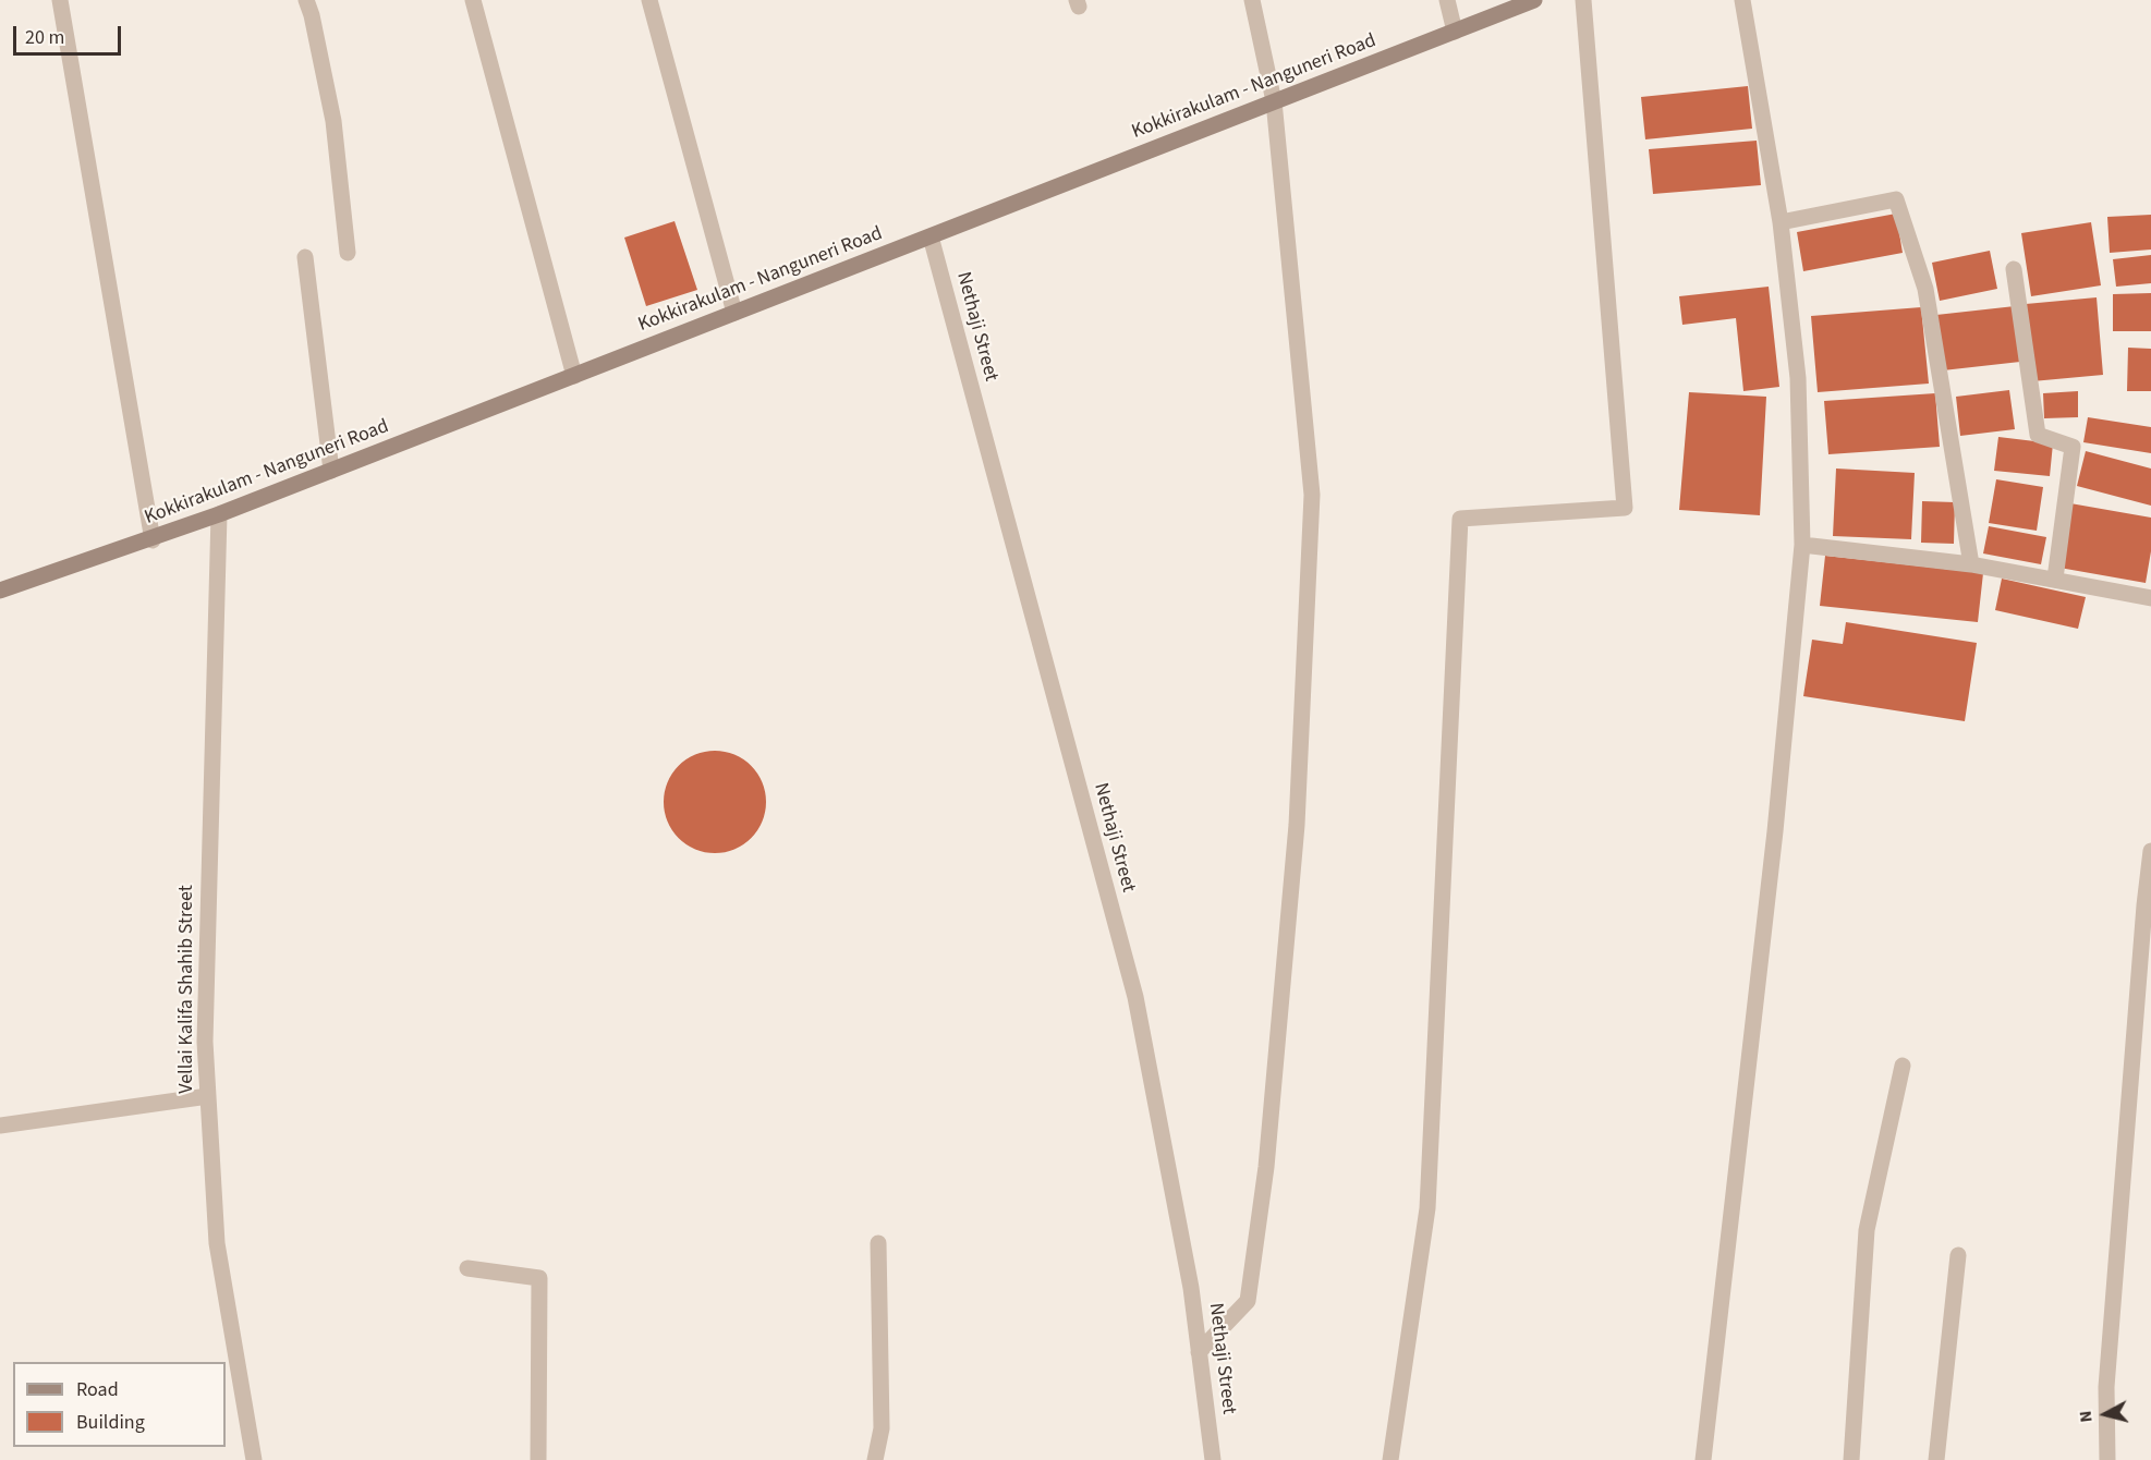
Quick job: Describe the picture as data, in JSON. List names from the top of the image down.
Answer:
{
  "streets": {
    "main road": ["Kokkirakulam - Nanguneri Road"],
    "street": ["Nethaji Street", "Vellai Kalifa Shahib Street"]
  },
  "crossings": [
    ["Kokkirakulam - Nanguneri Road", "Nethaji Street"],
    ["Kokkirakulam - Nanguneri Road", "Vellai Kalifa Shahib Street"]
  ],
  "legend": ["Road", "Building"],
  "scale_bar": "20 m",
  "north": "left"
}
